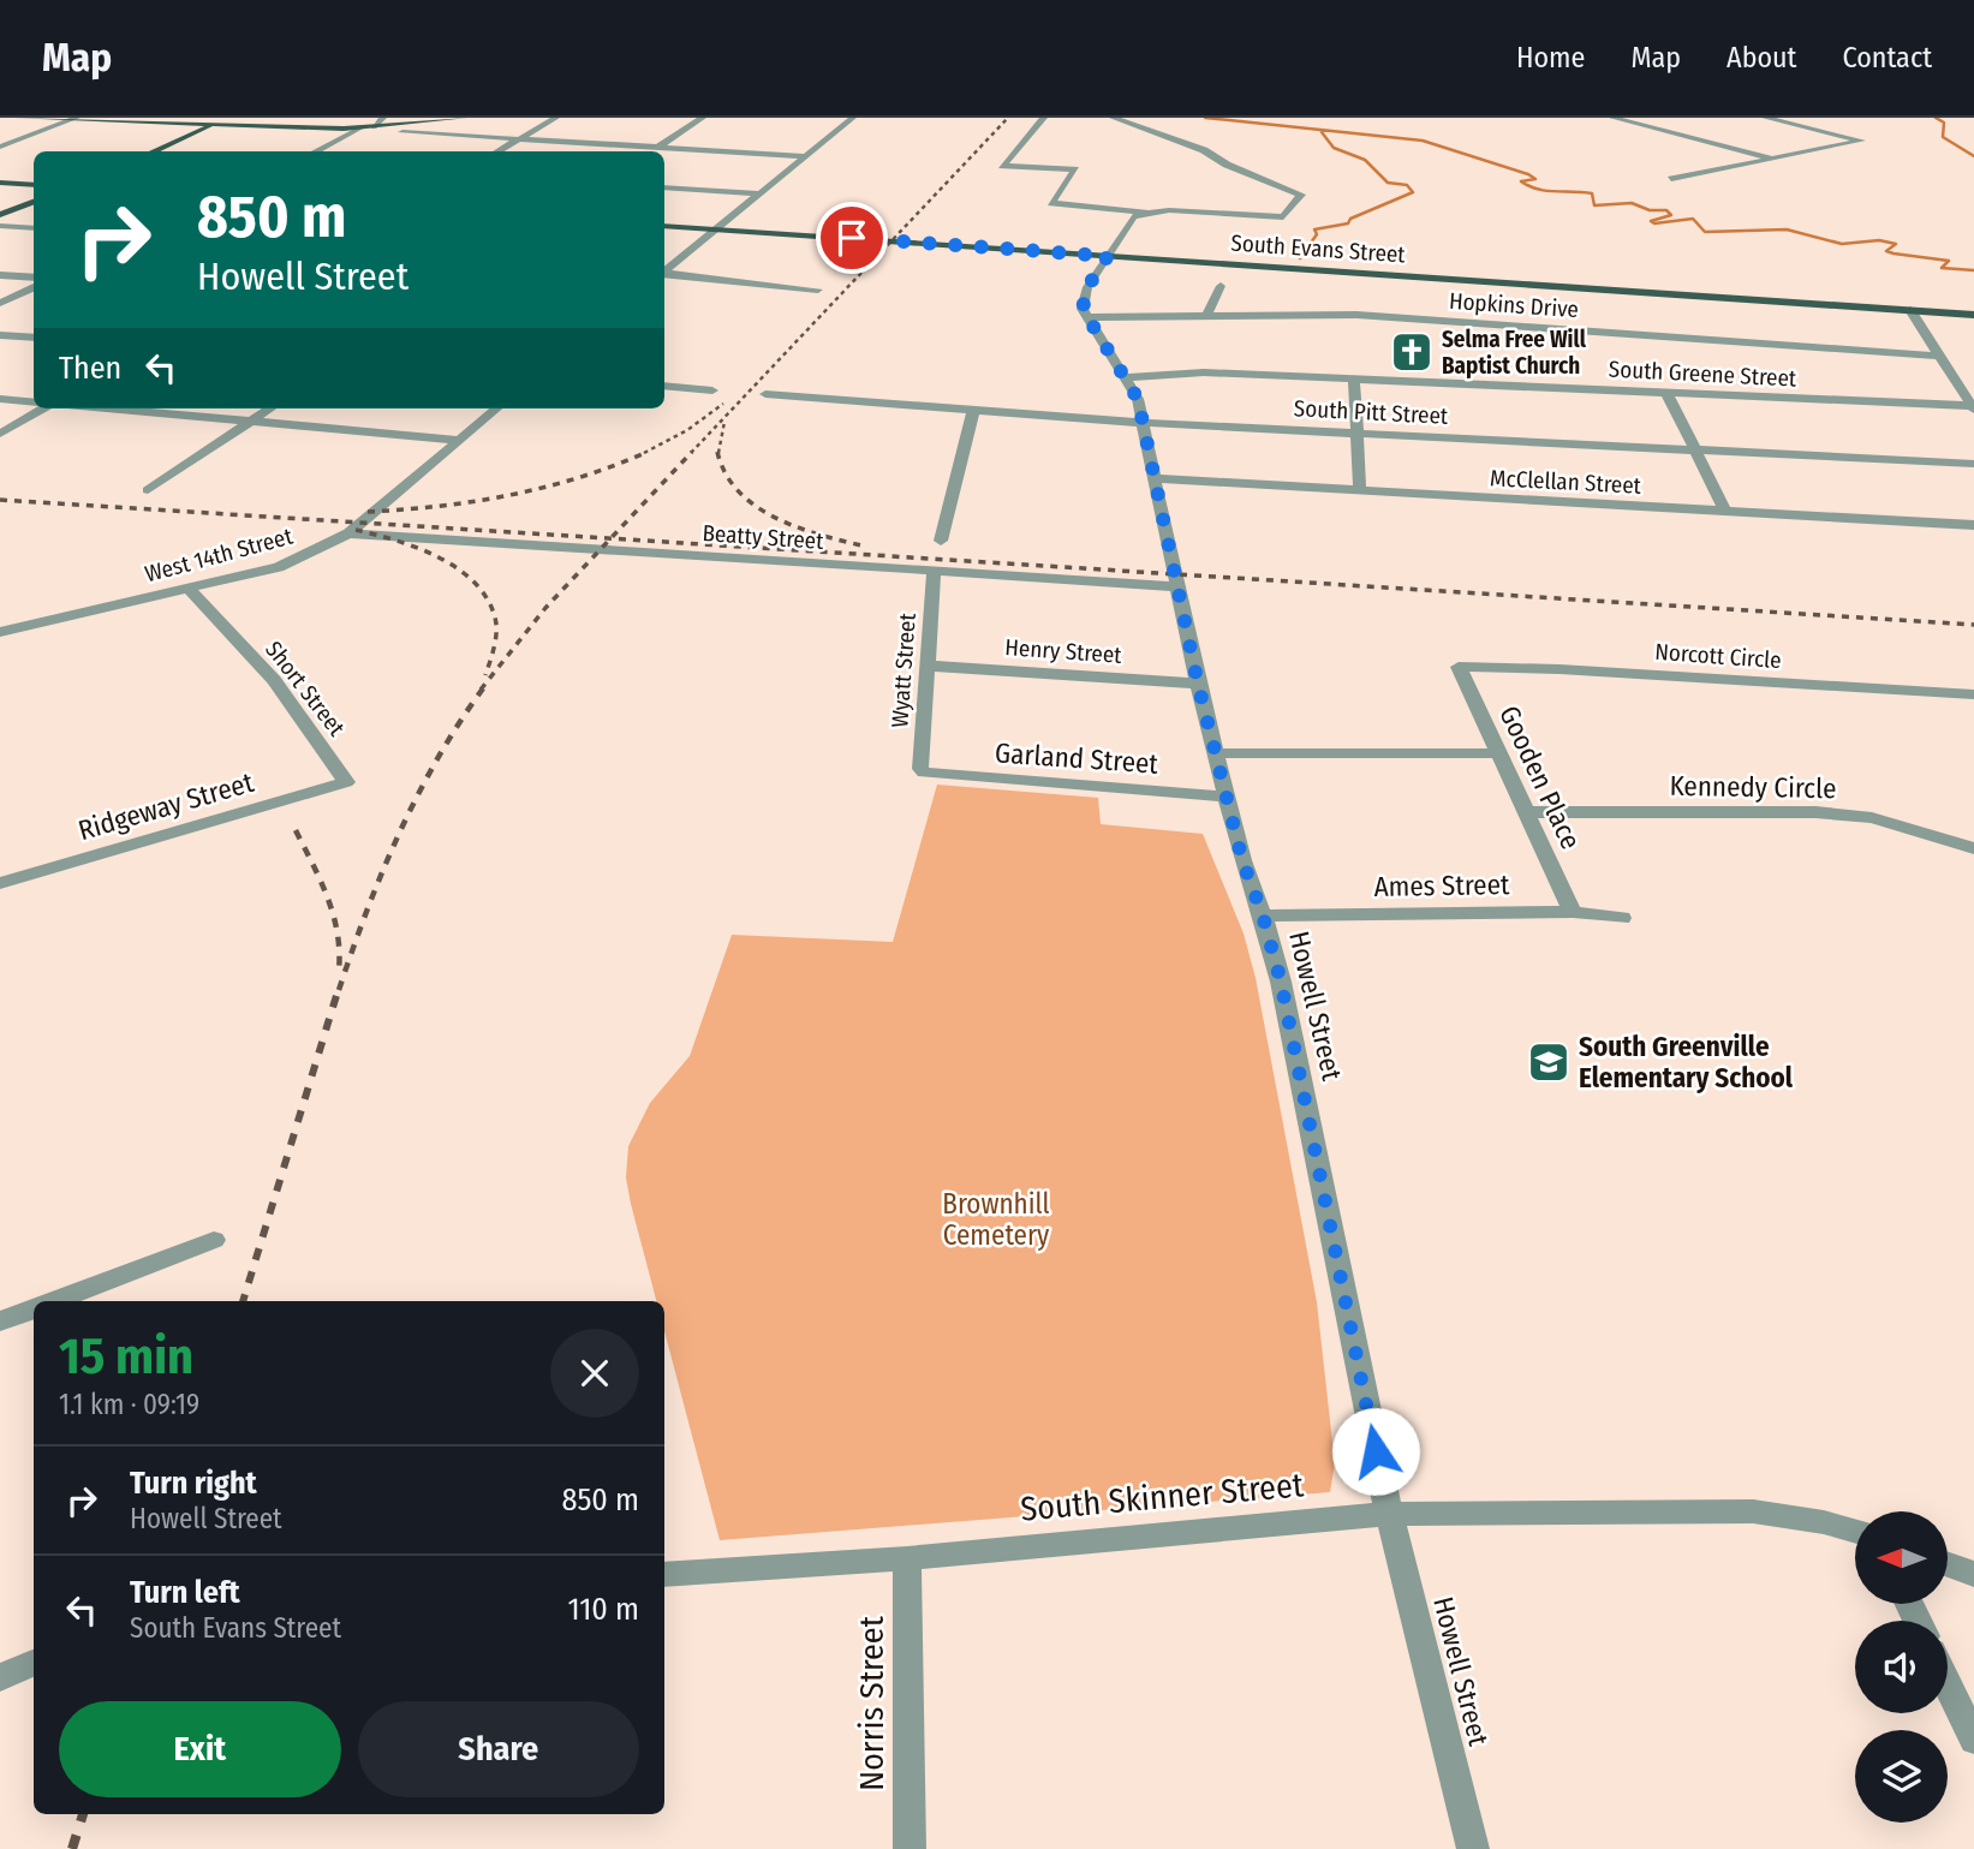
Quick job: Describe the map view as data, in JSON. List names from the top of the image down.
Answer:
{
  "streets": {
    "main road": ["South Evans Street"],
    "street": [
      "Hopkins Drive",
      "South Greene Street",
      "South Pitt Street",
      "McClellan Street",
      "Beatty Street",
      "West 14th Street",
      "Henry Street",
      "Norcott Circle",
      "Wyatt Street",
      "Short Street",
      "Garland Street",
      "Gooden Place",
      "Kennedy Circle",
      "Ridgeway Street",
      "Ames Street",
      "Howell Street",
      "South Skinner Street",
      "Norris Street"
    ]
  },
  "crossings": [
    ["Hopkins Drive", "Howell Street"],
    ["South Greene Street", "Howell Street"],
    ["South Pitt Street", "Howell Street"],
    ["McClellan Street", "Howell Street"],
    ["Beatty Street", "West 14th Street"],
    ["Beatty Street", "Wyatt Street"],
    ["Beatty Street", "Howell Street"],
    ["West 14th Street", "Short Street"],
    ["Henry Street", "Wyatt Street"],
    ["Henry Street", "Howell Street"],
    ["Norcott Circle", "Gooden Place"],
    ["Wyatt Street", "Garland Street"],
    ["Short Street", "Ridgeway Street"],
    ["Garland Street", "Howell Street"],
    ["Gooden Place", "Kennedy Circle"],
    ["Gooden Place", "Ames Street"],
    ["Ames Street", "Howell Street"],
    ["Howell Street", "South Skinner Street"],
    ["South Skinner Street", "Norris Street"]
  ],
  "parks": ["Brownhill Cemetery"],
  "places": {
    "church": ["Selma Free Will Baptist Church"],
    "school or university": ["South Greenville Elementary School"]
  },
  "north": "left",
  "page": {
    "header": "Map",
    "nav": [
      "Home",
      "Map",
      "About",
      "Contact"
    ],
    "turn": ["850 m", "Howell Street"],
    "then": "Then",
    "heading": ["15 min", "1.1 km · 09:19"],
    "list": [
      {
        "name": "Turn right",
        "note": "Howell Street",
        "value": "850 m"
      },
      {
        "name": "Turn left",
        "note": "South Evans Street",
        "value": "110 m"
      }
    ],
    "buttons": ["Exit", "Share"]
  }
}
